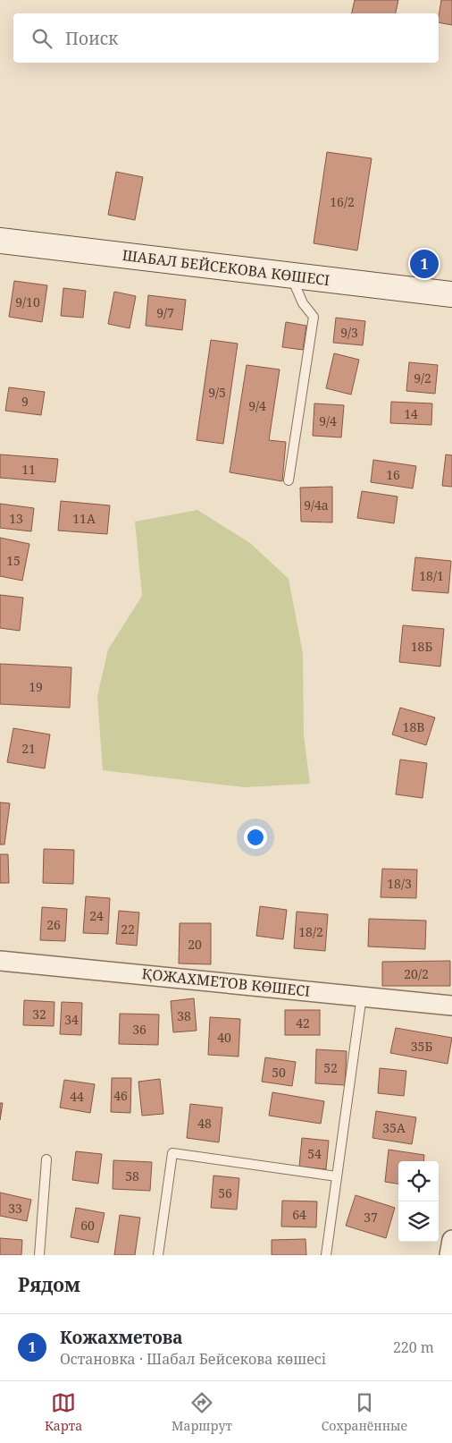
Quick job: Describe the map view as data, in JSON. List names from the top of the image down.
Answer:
{
  "streets": {
    "main road": ["ШАБАЛ БЕЙСЕКОВА КӨШЕСІ"],
    "street": ["ҚОЖАХМЕТОВ КӨШЕСІ"]
  },
  "house_numbers": [
    "16/2",
    "9/10",
    "9/7",
    "9/3",
    "9/2",
    "9/5",
    "9",
    "9/4",
    "14",
    "9/4",
    "11",
    "16",
    "9/4а",
    "13",
    "11А",
    "15",
    "18/1",
    "18Б",
    "19",
    "18В",
    "21",
    "18/3",
    "24",
    "26",
    "22",
    "18/2",
    "20",
    "20/2",
    "32",
    "38",
    "34",
    "42",
    "36",
    "40",
    "35Б",
    "52",
    "50",
    "46",
    "44",
    "48",
    "35А",
    "54",
    "58",
    "56",
    "33",
    "64",
    "37",
    "60"
  ],
  "page": {
    "search": "Поиск",
    "pins": "1",
    "heading": "Рядом",
    "list": [
      {
        "mark": "1",
        "name": "Кожахметова",
        "note": "Остановка · Шабал Бейсекова көшесі",
        "value": "220 m"
      }
    ],
    "nav": ["Карта", "Маршрут", "Сохранённые"]
  }
}
